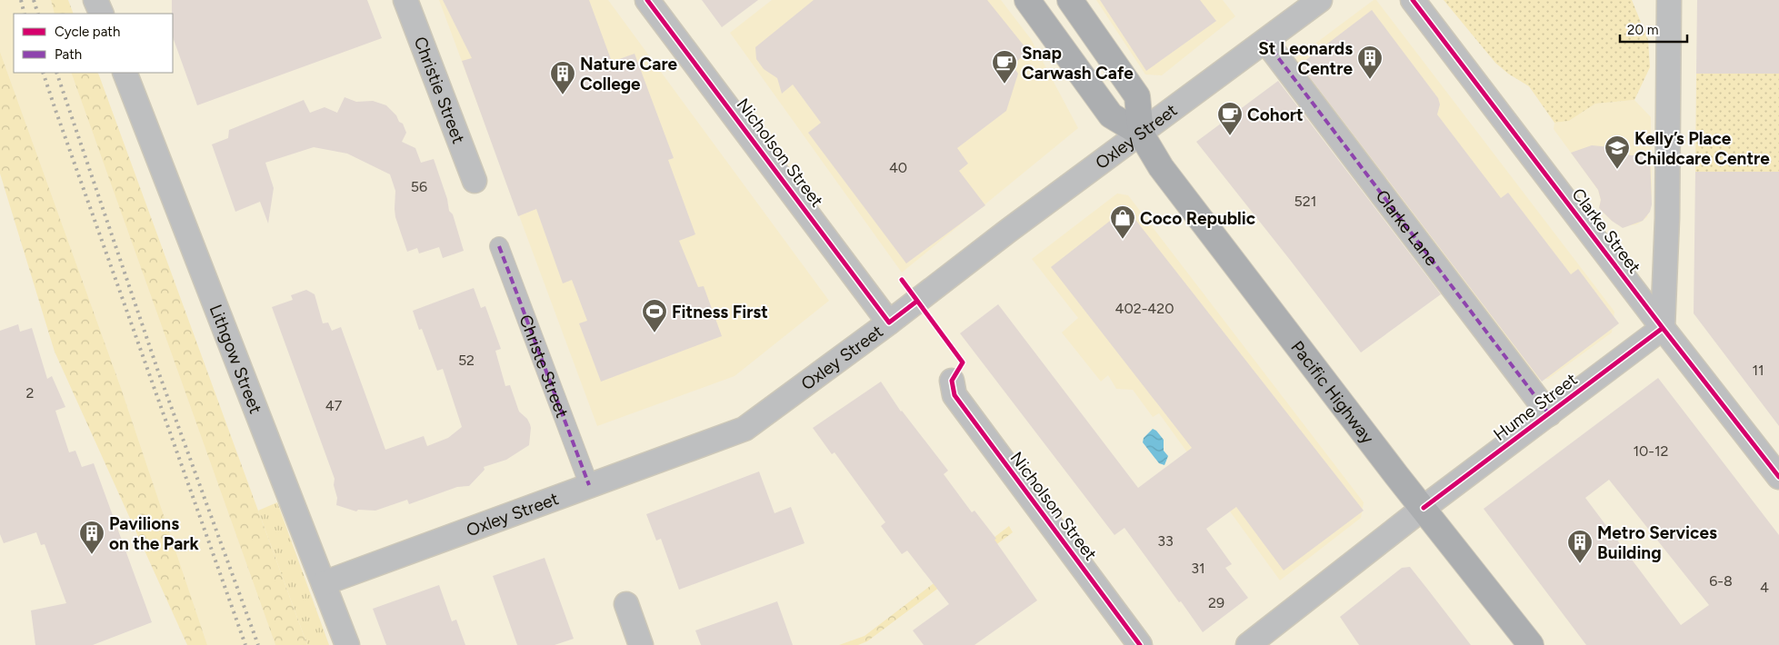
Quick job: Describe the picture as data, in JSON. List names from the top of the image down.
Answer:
{
  "streets": {
    "main road": ["Pacific Highway"],
    "street": [
      "Christie Street",
      "Oxley Street",
      "Nicholson Street",
      "Clarke Lane",
      "Clarke Street",
      "Lithgow Street",
      "Christe Street",
      "Hume Street"
    ]
  },
  "crossings": [
    ["Oxley Street", "Nicholson Street"],
    ["Oxley Street", "Clarke Lane"],
    ["Oxley Street", "Lithgow Street"],
    ["Oxley Street", "Christe Street"],
    ["Oxley Street", "Pacific Highway"],
    ["Clarke Lane", "Hume Street"],
    ["Clarke Street", "Hume Street"],
    ["Pacific Highway", "Hume Street"]
  ],
  "places": {
    "building": [
      "St Leonards Centre",
      "Nature Care College",
      "Pavilions on the Park",
      "Metro Services Building"
    ],
    "cafe": ["Snap Carwash Cafe", "Cohort"],
    "school or university": ["Kelly’s Place Childcare Centre"],
    "shop": ["Coco Republic"],
    "sports": ["Fitness First"]
  },
  "house_numbers": [
    "40",
    "56",
    "521",
    "402-420",
    "52",
    "11",
    "2",
    "47",
    "10-12",
    "33",
    "31",
    "6-8",
    "4",
    "29"
  ],
  "legend": ["Cycle path", "Path"],
  "scale_bar": "20 m"
}
